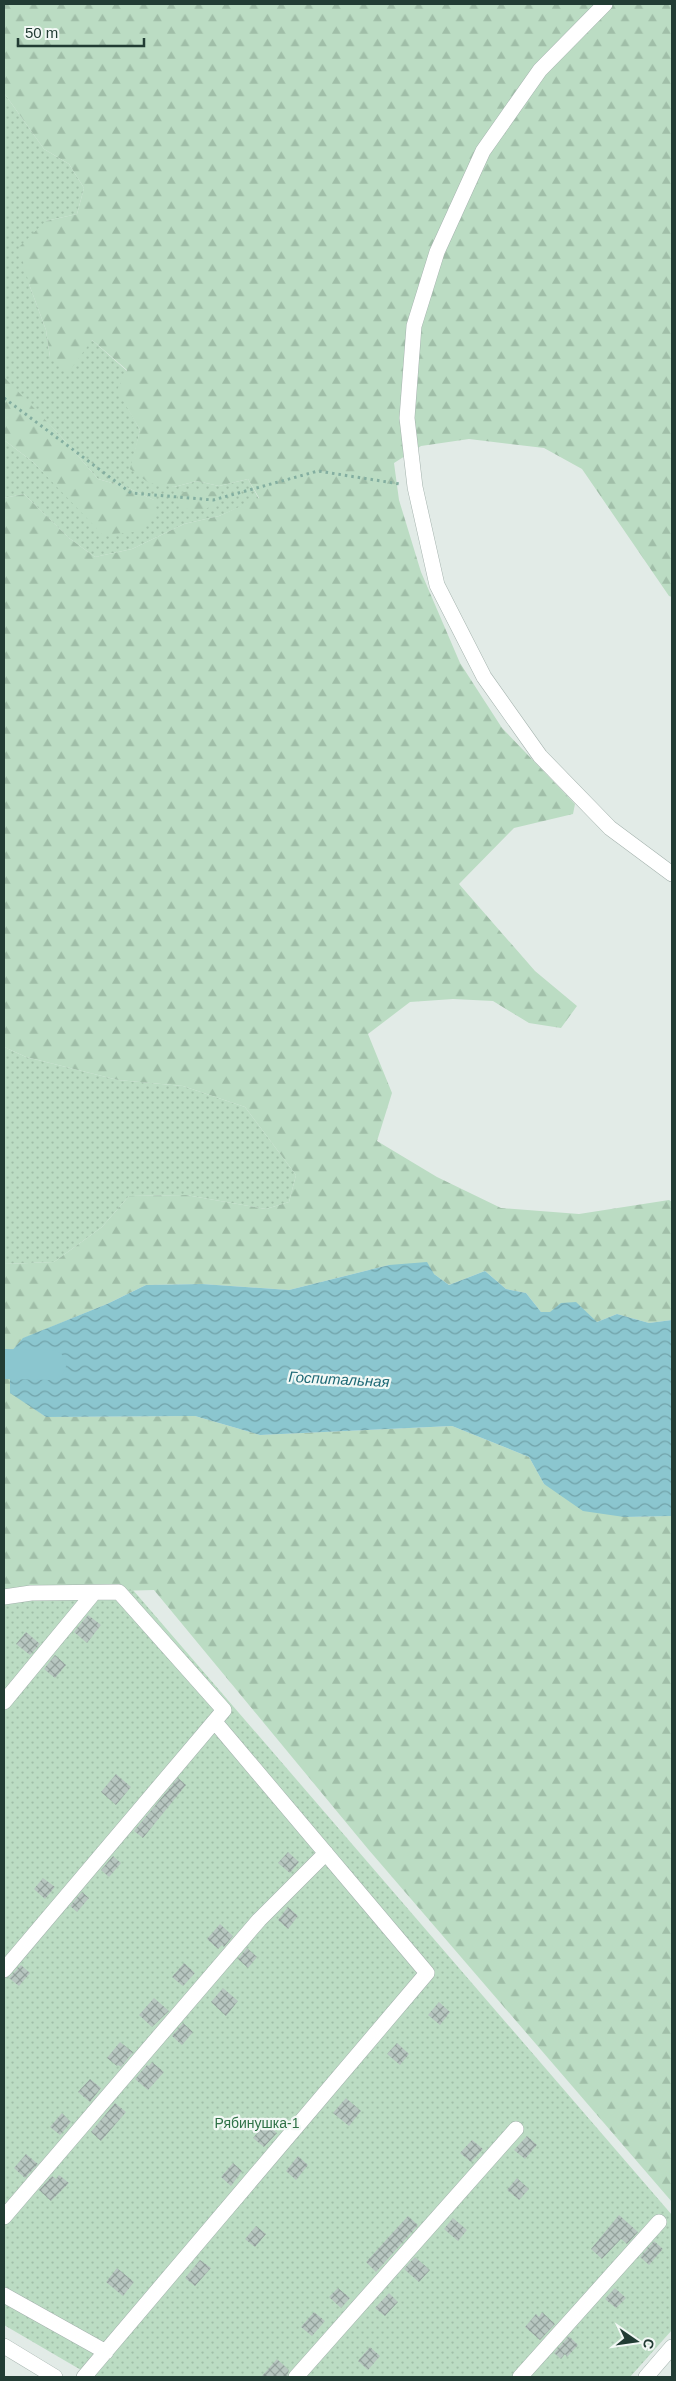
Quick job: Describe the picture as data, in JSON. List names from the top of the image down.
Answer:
{
  "water": ["Госпитальная"],
  "parks": ["Рябинушка-1"],
  "scale_bar": "50 m",
  "north": "right"
}
